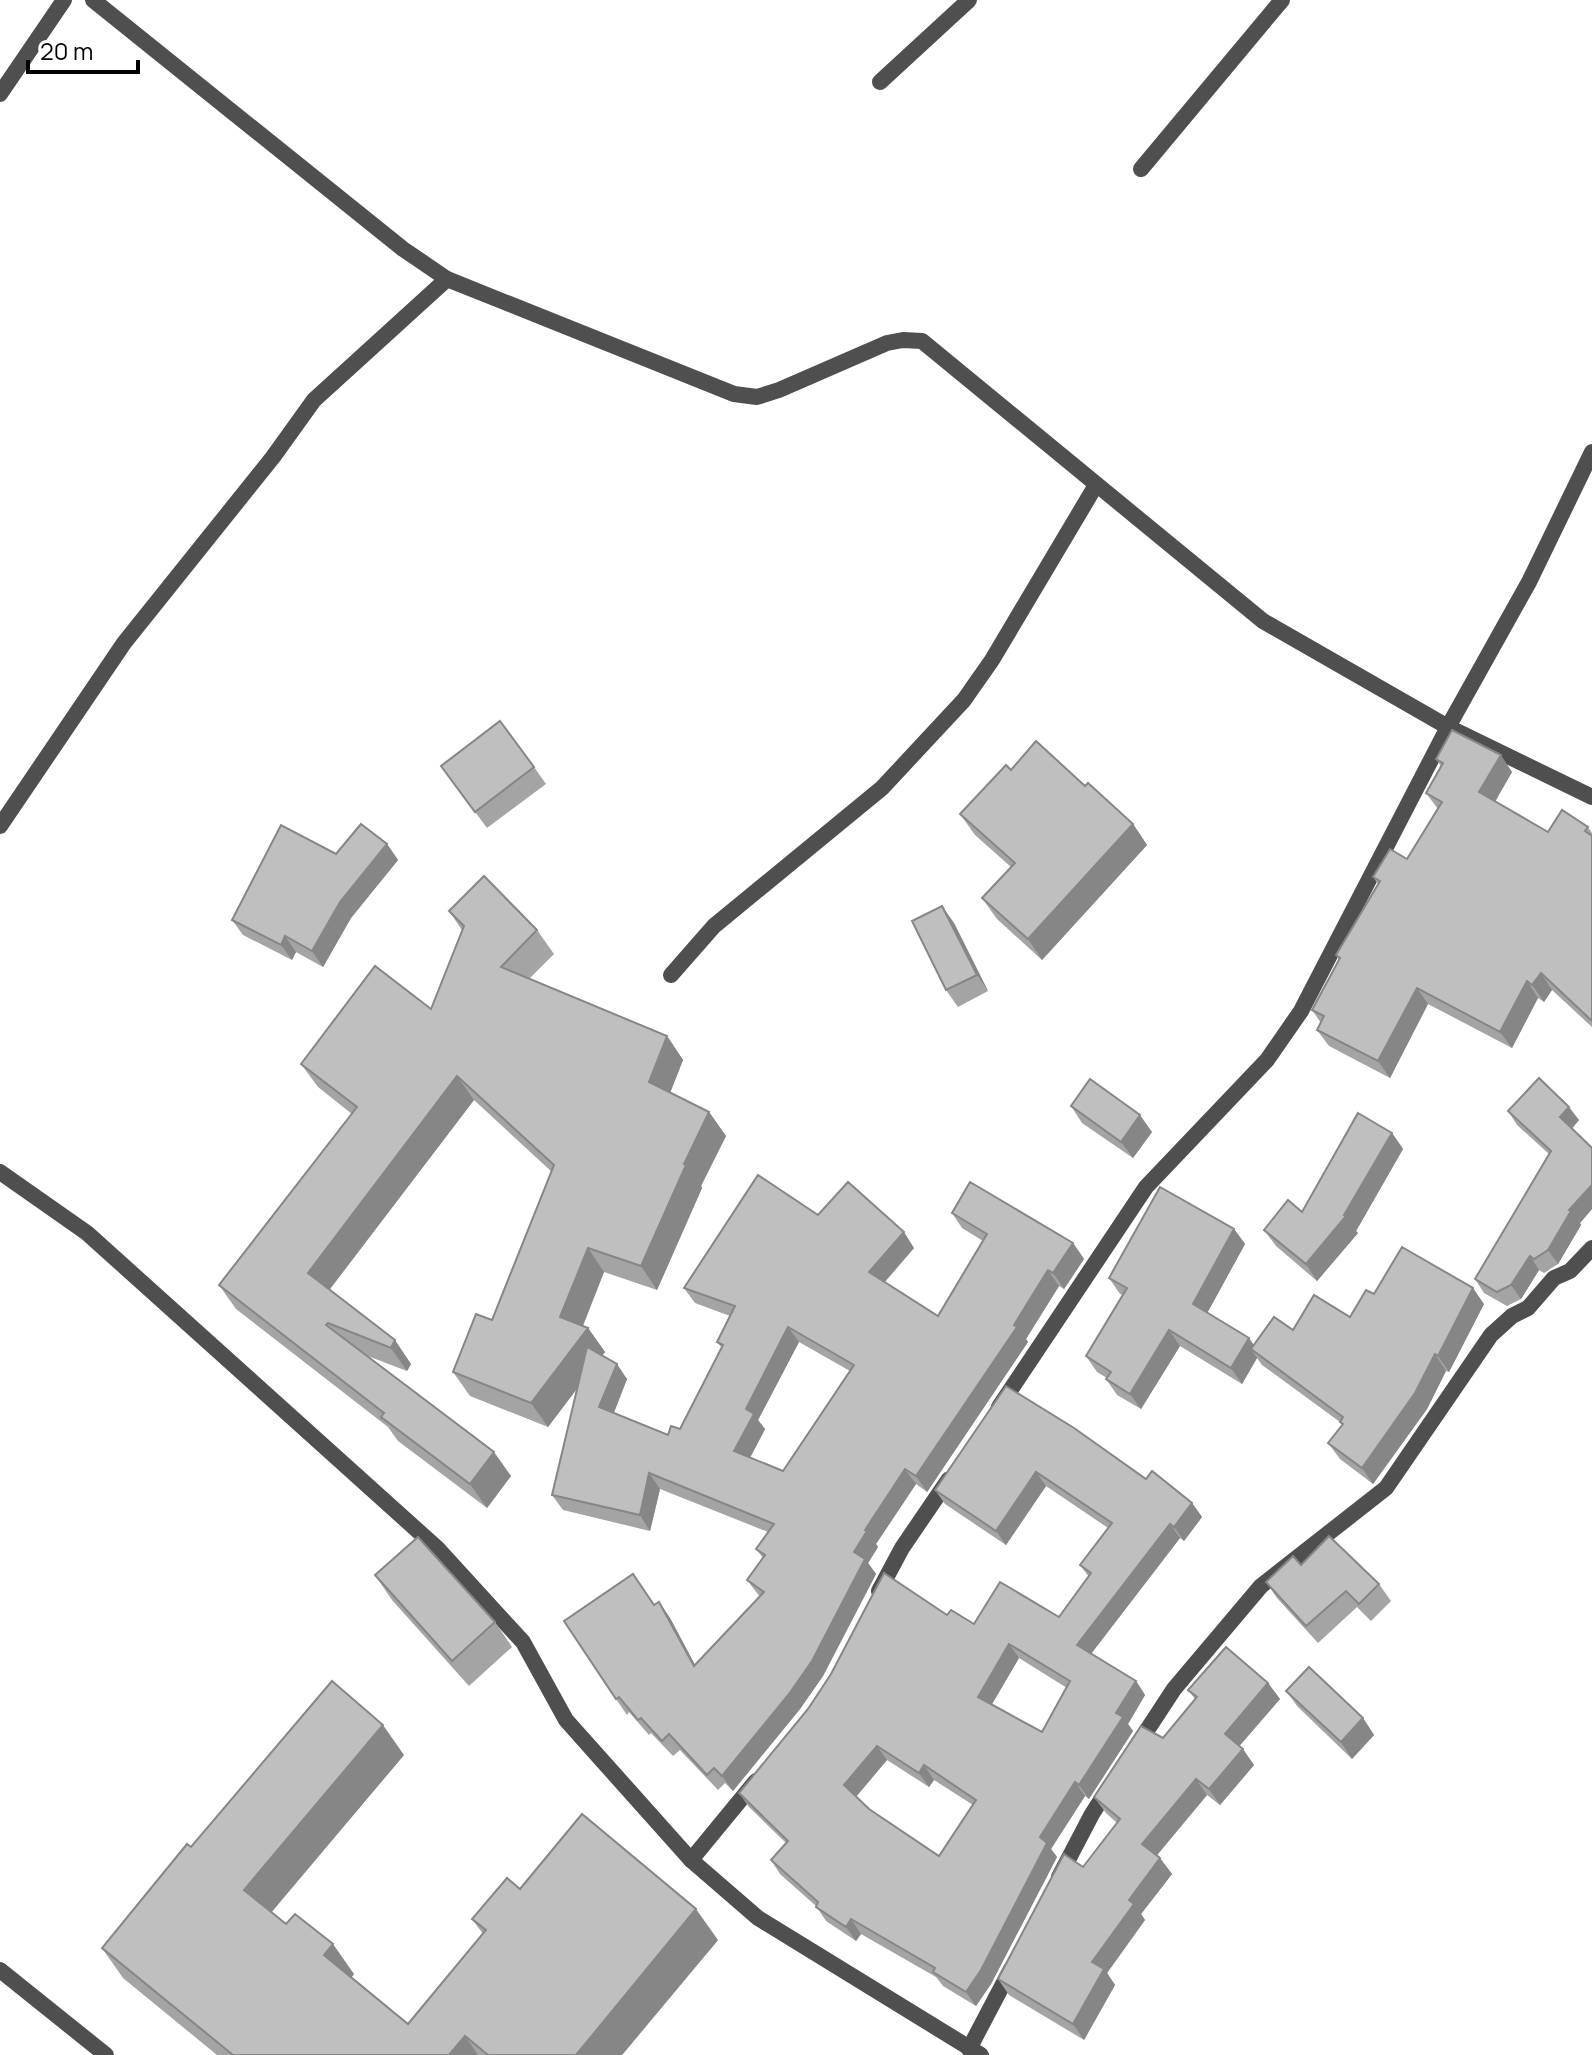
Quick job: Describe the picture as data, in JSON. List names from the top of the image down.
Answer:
{
  "scale_bar": "20 m"
}
